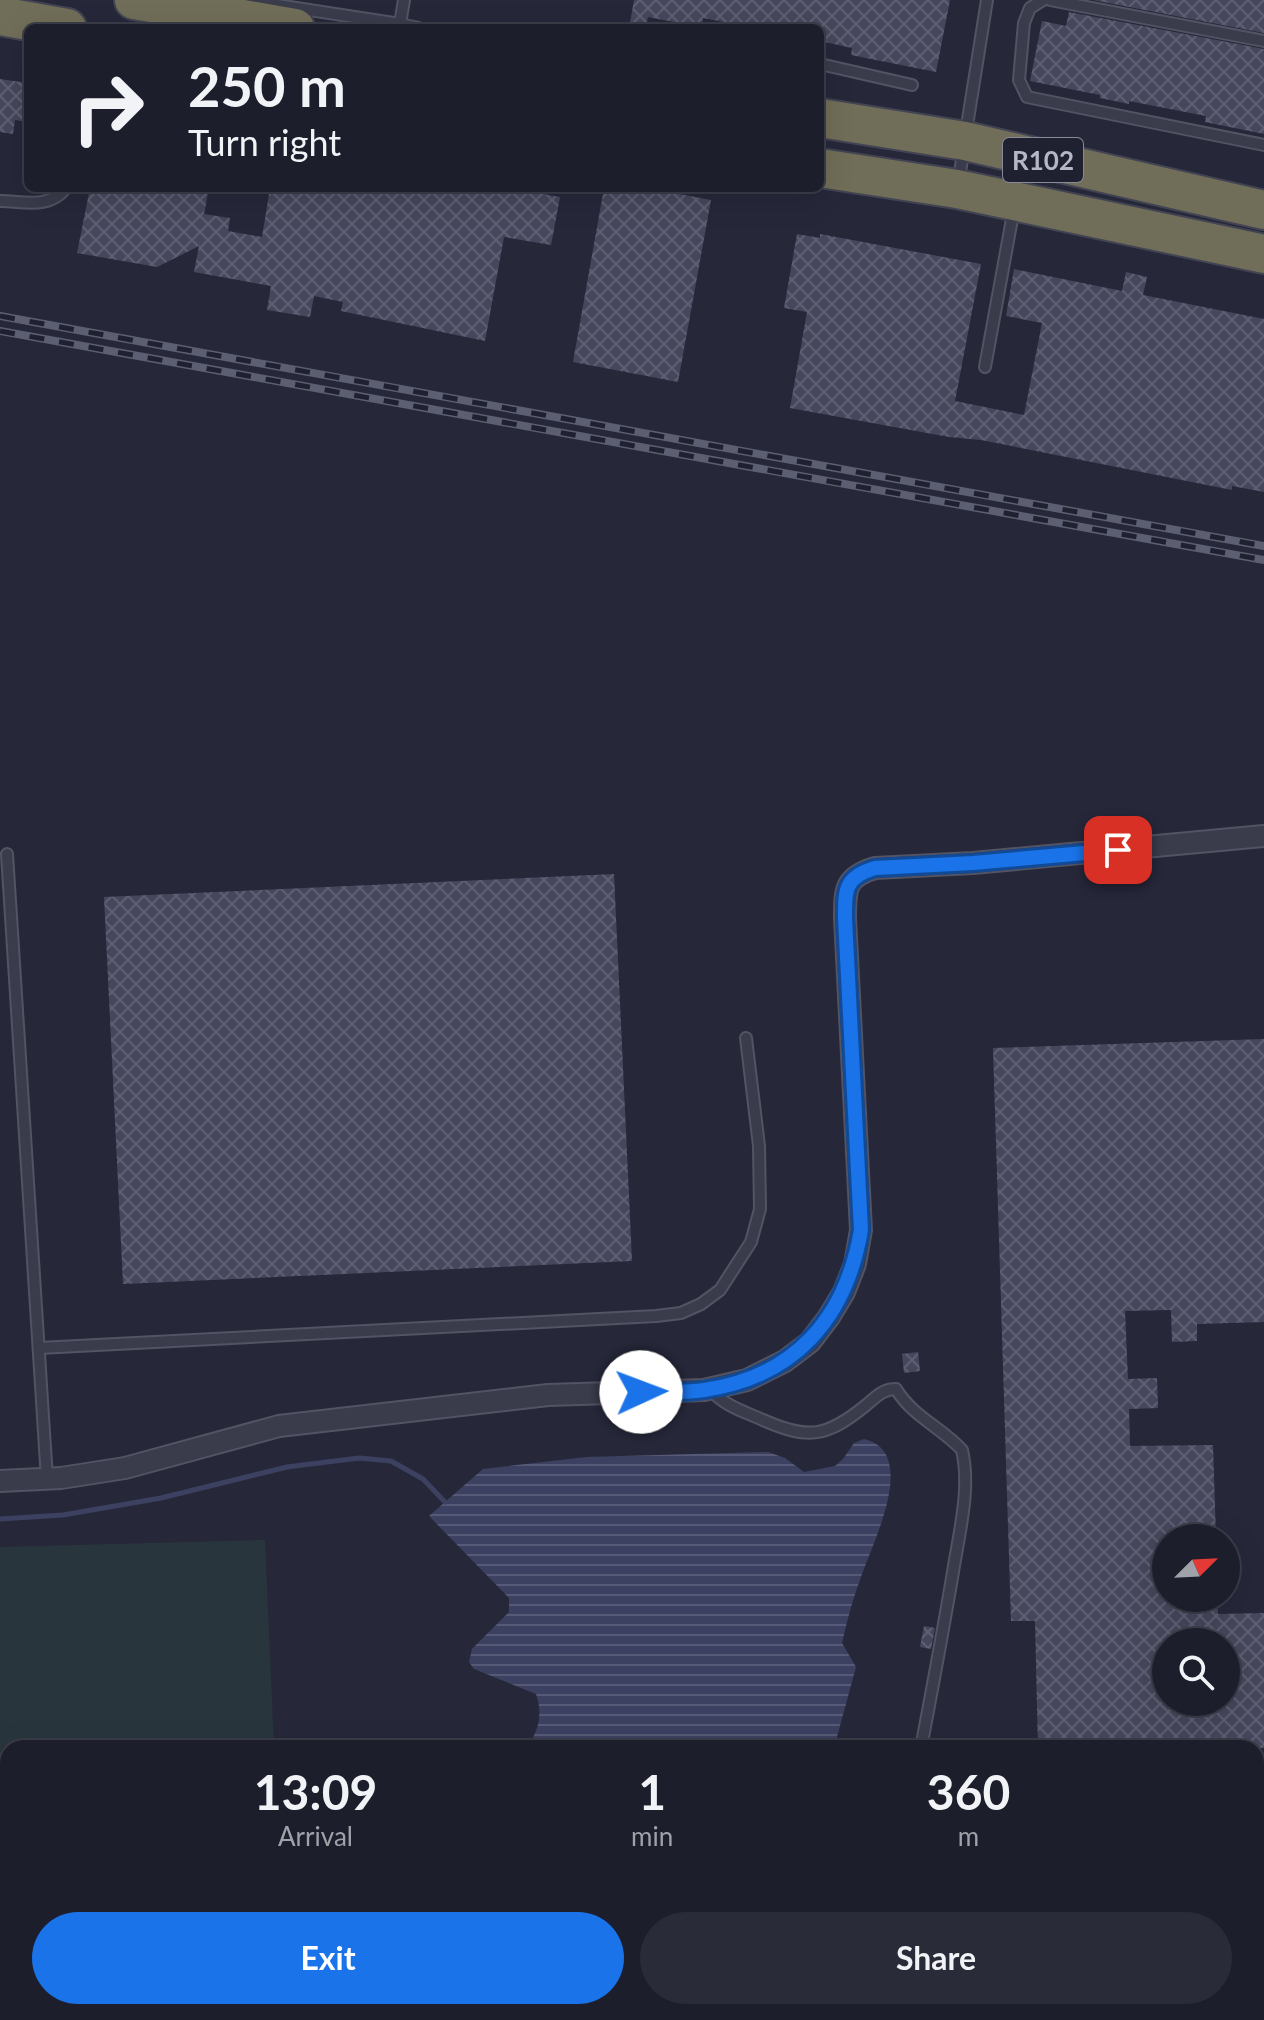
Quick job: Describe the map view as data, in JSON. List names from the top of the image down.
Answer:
{
  "streets": {
    "highway": ["R102"]
  },
  "north": "top right",
  "page": {
    "turn": ["250 m", "Turn right"],
    "eta": [
      "13:09",
      "Arrival",
      "1",
      "min",
      "360",
      "m"
    ],
    "buttons": ["Exit", "Share"]
  }
}
